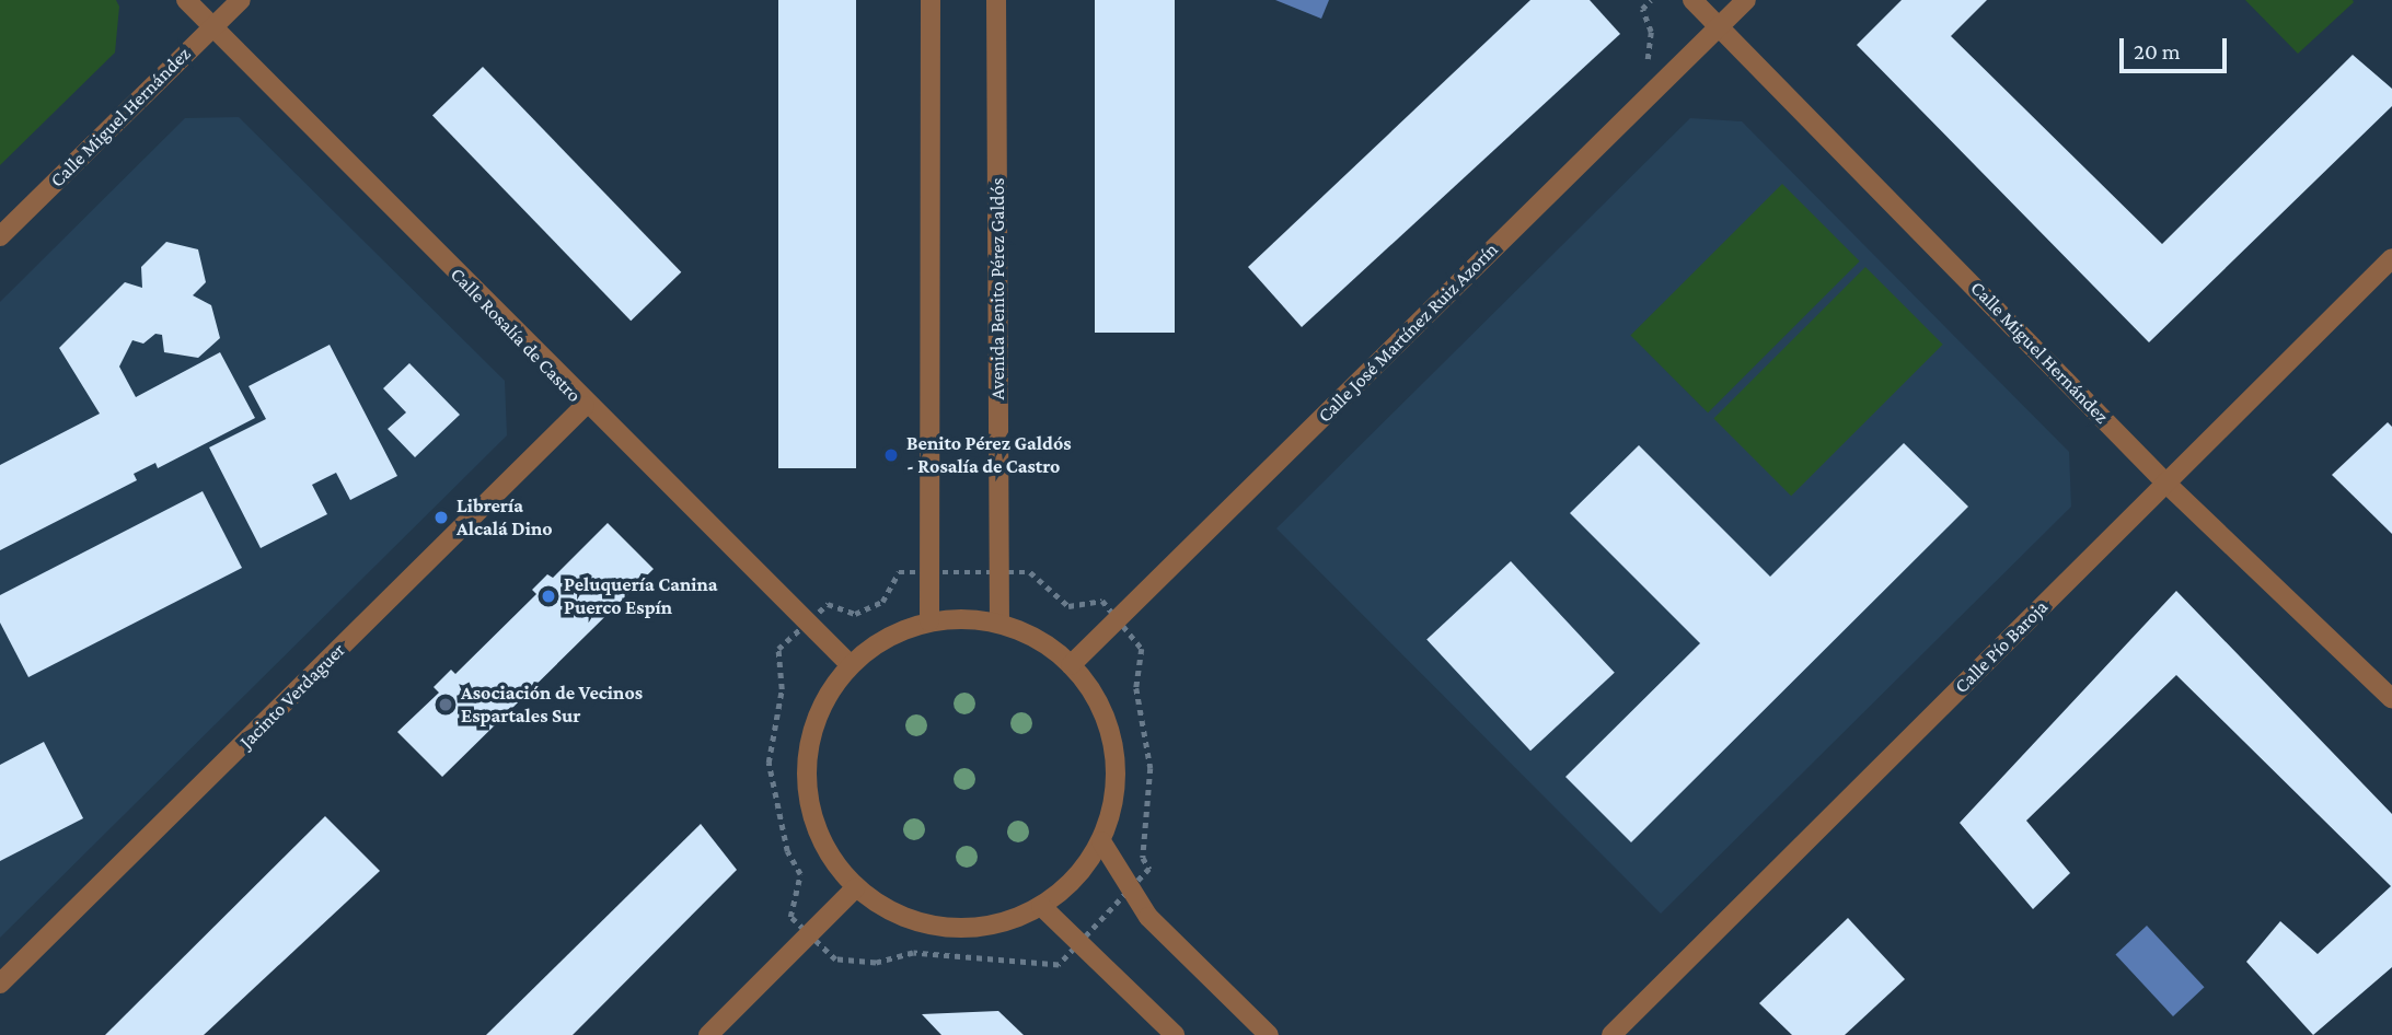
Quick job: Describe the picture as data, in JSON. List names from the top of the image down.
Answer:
{
  "streets": {
    "street": [
      "Calle Miguel Hernández",
      "Avenida Benito Pérez Galdós",
      "Calle José Martínez Ruiz Azorín",
      "Calle Rosalía de Castro",
      "Calle Pío Baroja",
      "Jacinto Verdaguer"
    ]
  },
  "crossings": [
    ["Calle Miguel Hernández", "Calle José Martínez Ruiz Azorín"],
    ["Calle Miguel Hernández", "Calle Rosalía de Castro"],
    ["Calle Miguel Hernández", "Calle Pío Baroja"],
    ["Calle Rosalía de Castro", "Jacinto Verdaguer"]
  ],
  "places": [
    "Benito Pérez Galdós - Rosalía de Castro",
    "Librería Alcalá Dino",
    "Peluquería Canina Puerco Espín",
    "Asociación de Vecinos Espartales Sur"
  ],
  "scale_bar": "20 m"
}
